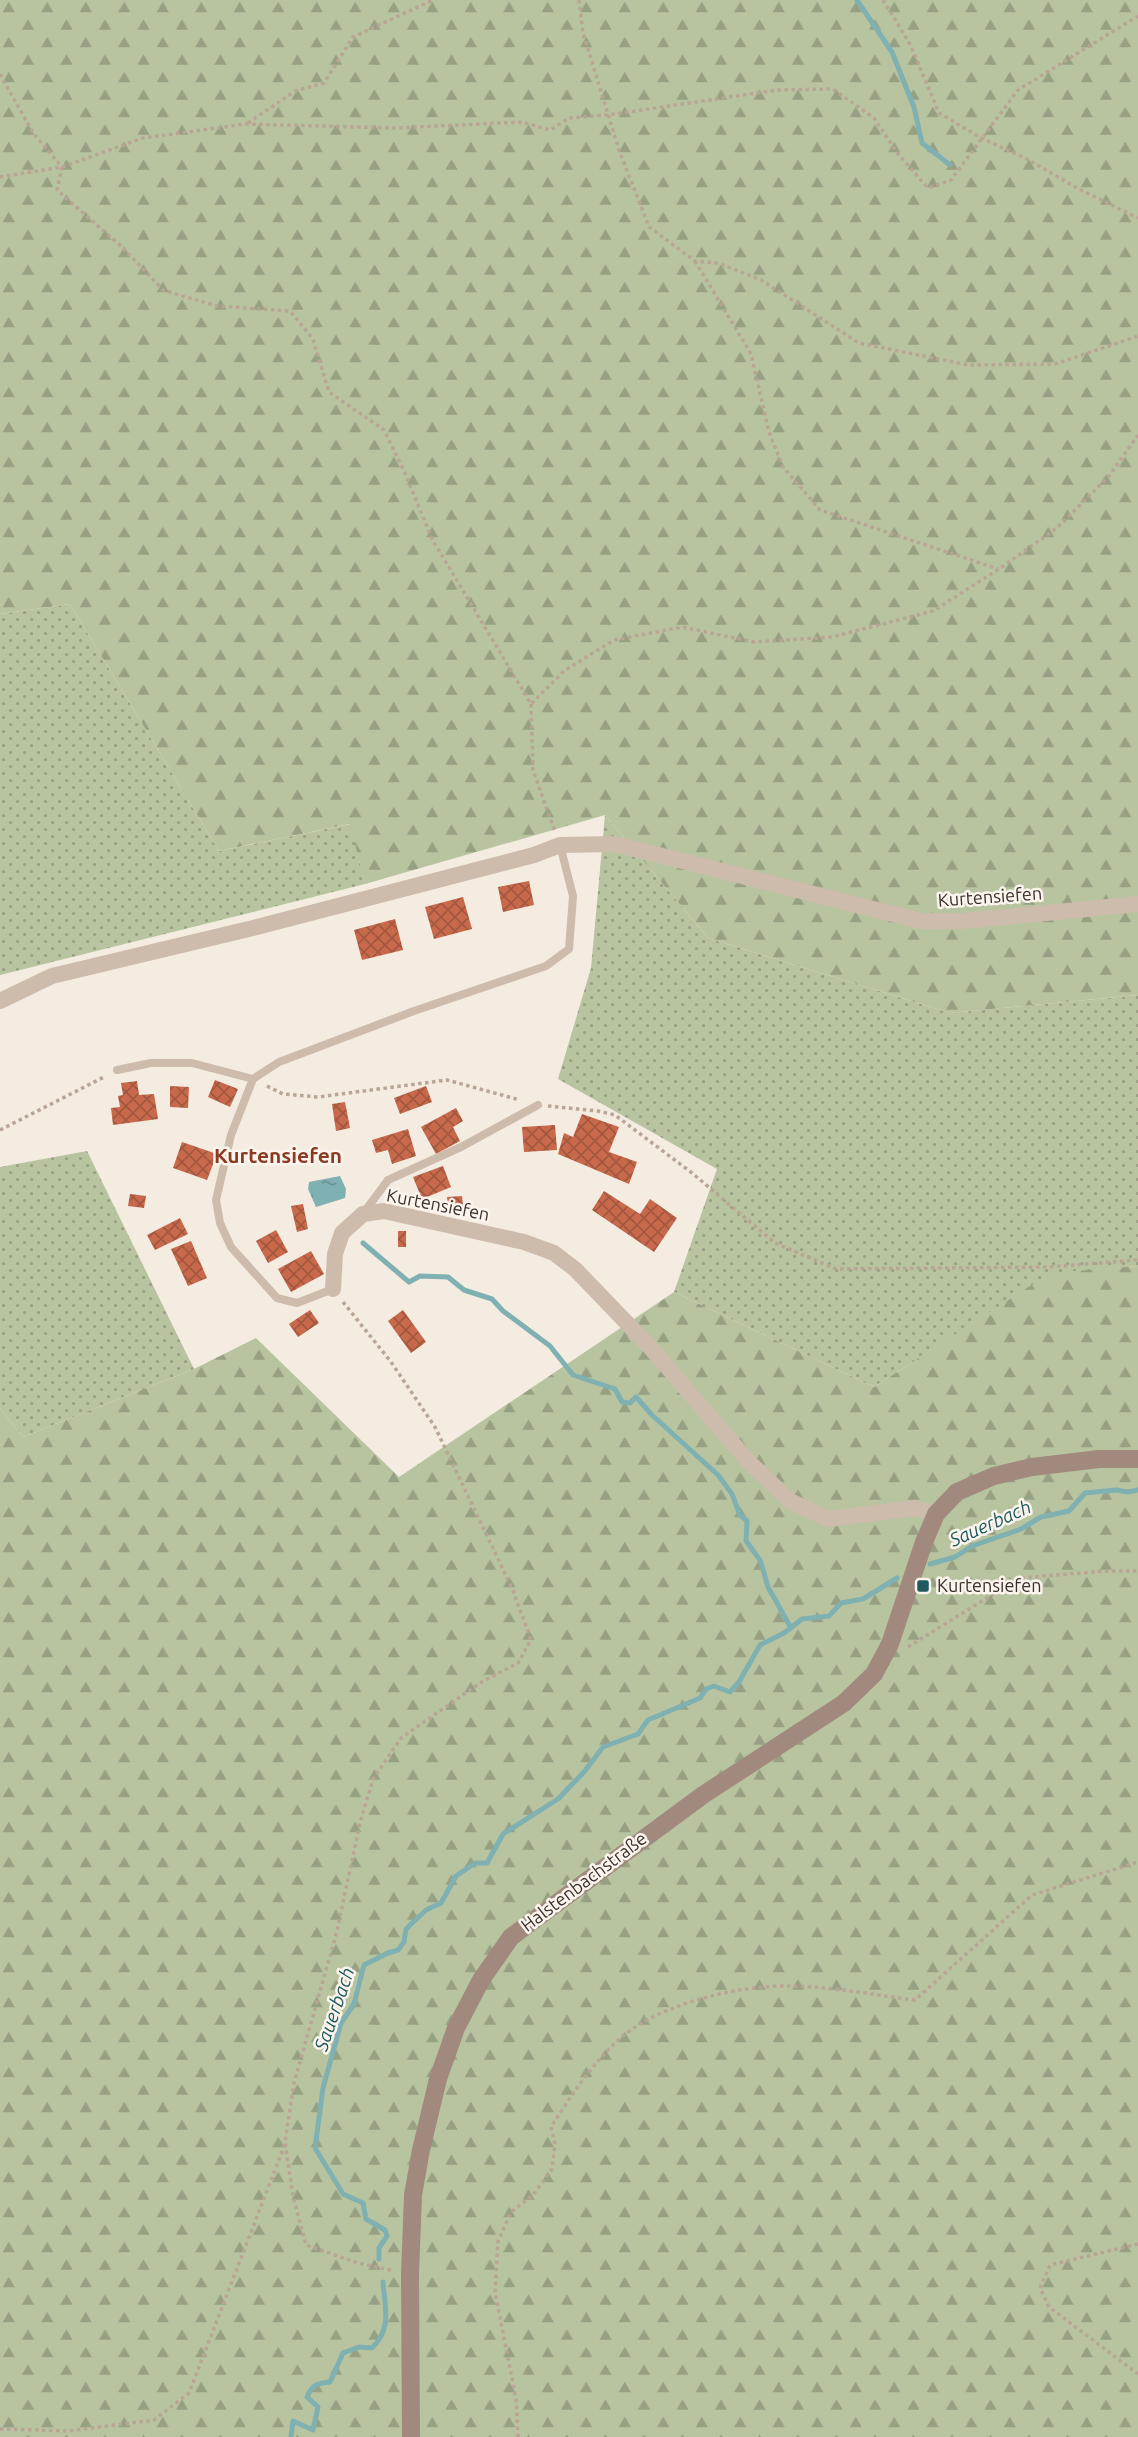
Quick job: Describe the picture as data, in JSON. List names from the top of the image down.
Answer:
{
  "streets": {
    "street": ["Kurtensiefen", "Halstenbachstraße"]
  },
  "crossings": [
    ["Kurtensiefen", "Halstenbachstraße"]
  ],
  "districts": ["Kurtensiefen"],
  "water": ["Sauerbach"],
  "places": {
    "transit": ["Kurtensiefen"]
  }
}
